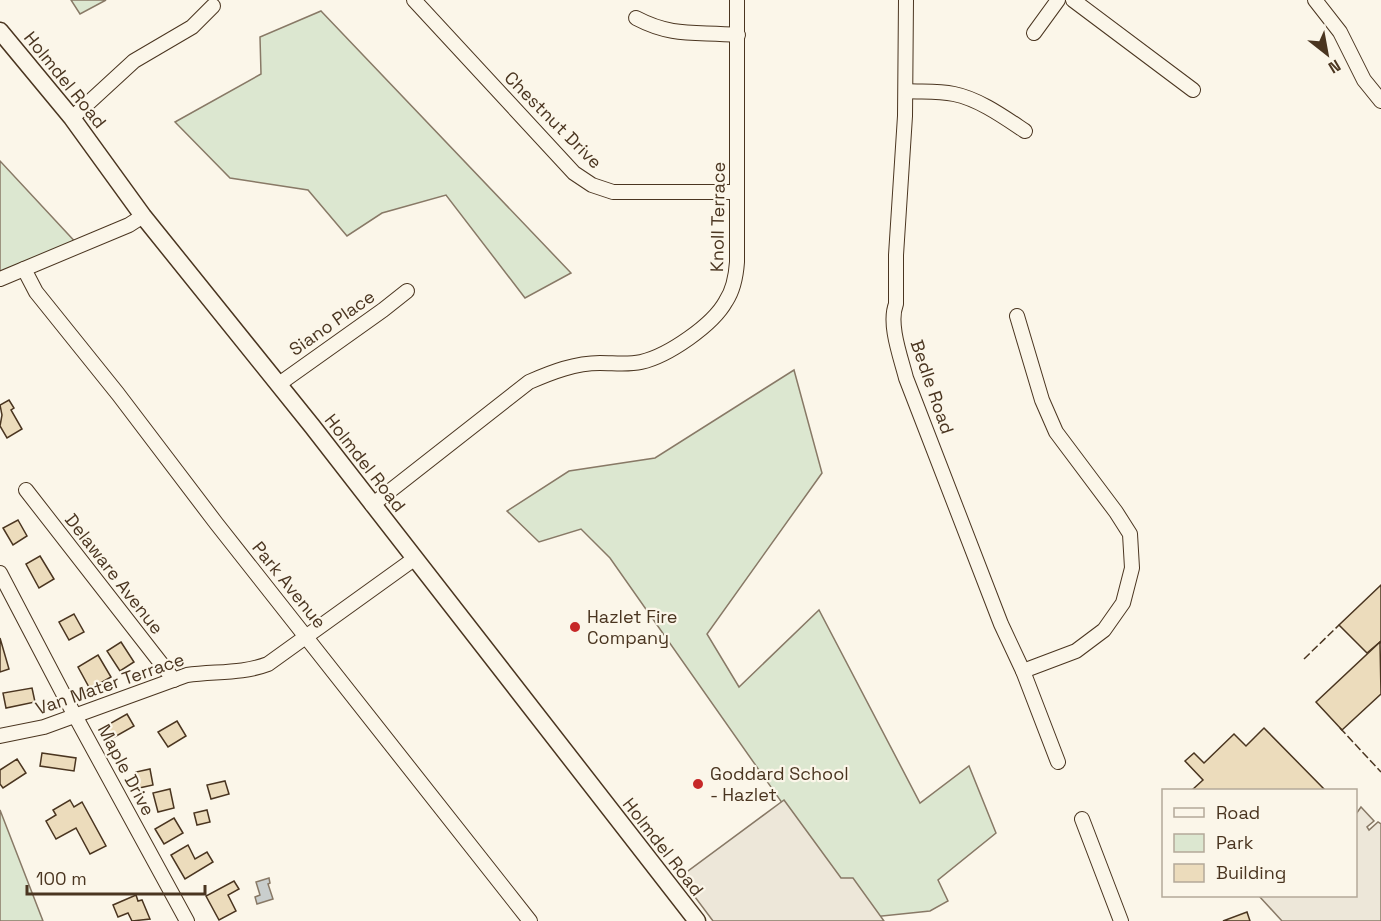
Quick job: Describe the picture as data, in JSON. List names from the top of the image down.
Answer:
{
  "streets": {
    "main road": ["Holmdel Road"],
    "street": [
      "Chestnut Drive",
      "Knoll Terrace",
      "Siano Place",
      "Bedle Road",
      "Delaware Avenue",
      "Park Avenue",
      "Van Mater Terrace",
      "Maple Drive"
    ]
  },
  "crossings": [
    ["Holmdel Road", "Knoll Terrace"],
    ["Holmdel Road", "Siano Place"],
    ["Holmdel Road", "Van Mater Terrace"],
    ["Chestnut Drive", "Knoll Terrace"],
    ["Delaware Avenue", "Van Mater Terrace"],
    ["Park Avenue", "Van Mater Terrace"],
    ["Van Mater Terrace", "Maple Drive"]
  ],
  "places": ["Hazlet Fire Company", "Goddard School - Hazlet"],
  "legend": ["Road", "Park", "Building"],
  "scale_bar": "100 m",
  "north": "bottom right"
}
